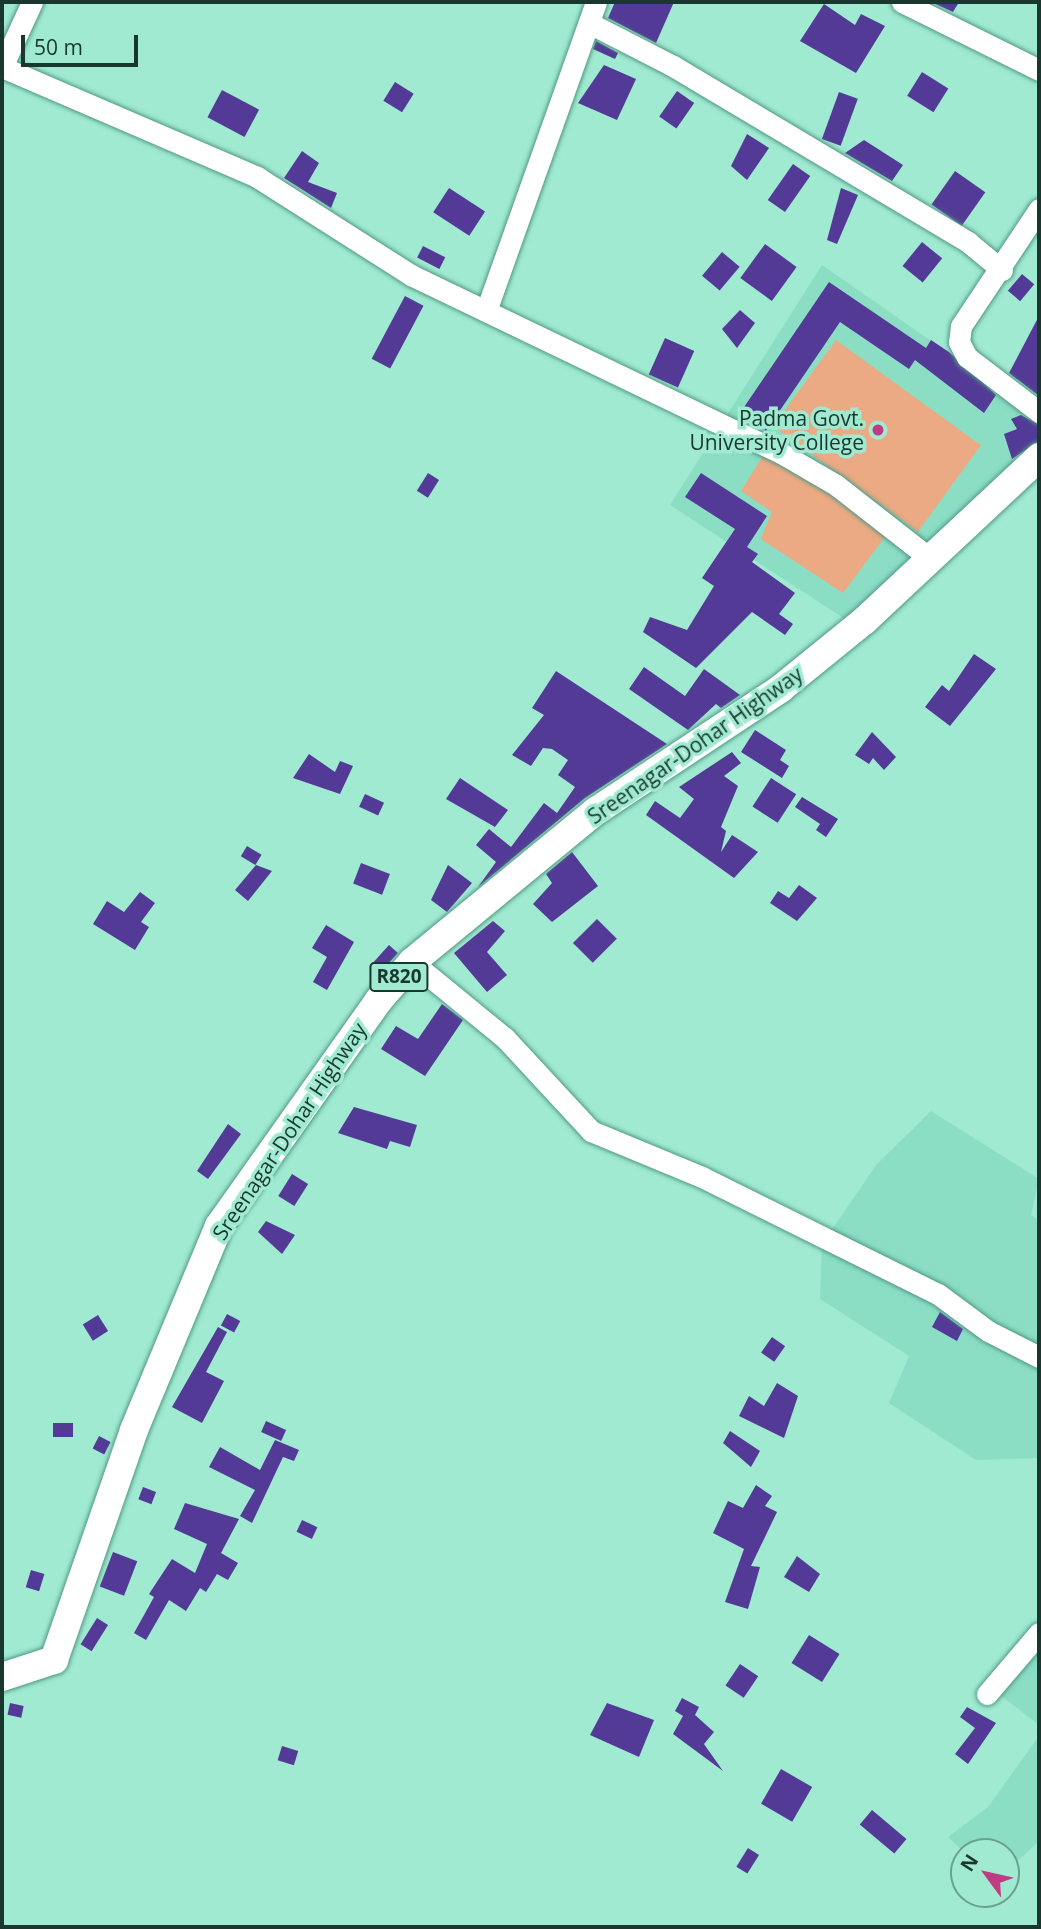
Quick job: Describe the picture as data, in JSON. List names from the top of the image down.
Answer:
{
  "streets": {
    "main road": ["Sreenagar-Dohar Highway", "R820"]
  },
  "places": ["Padma Govt. University College"],
  "scale_bar": "50 m",
  "north": "top left"
}
